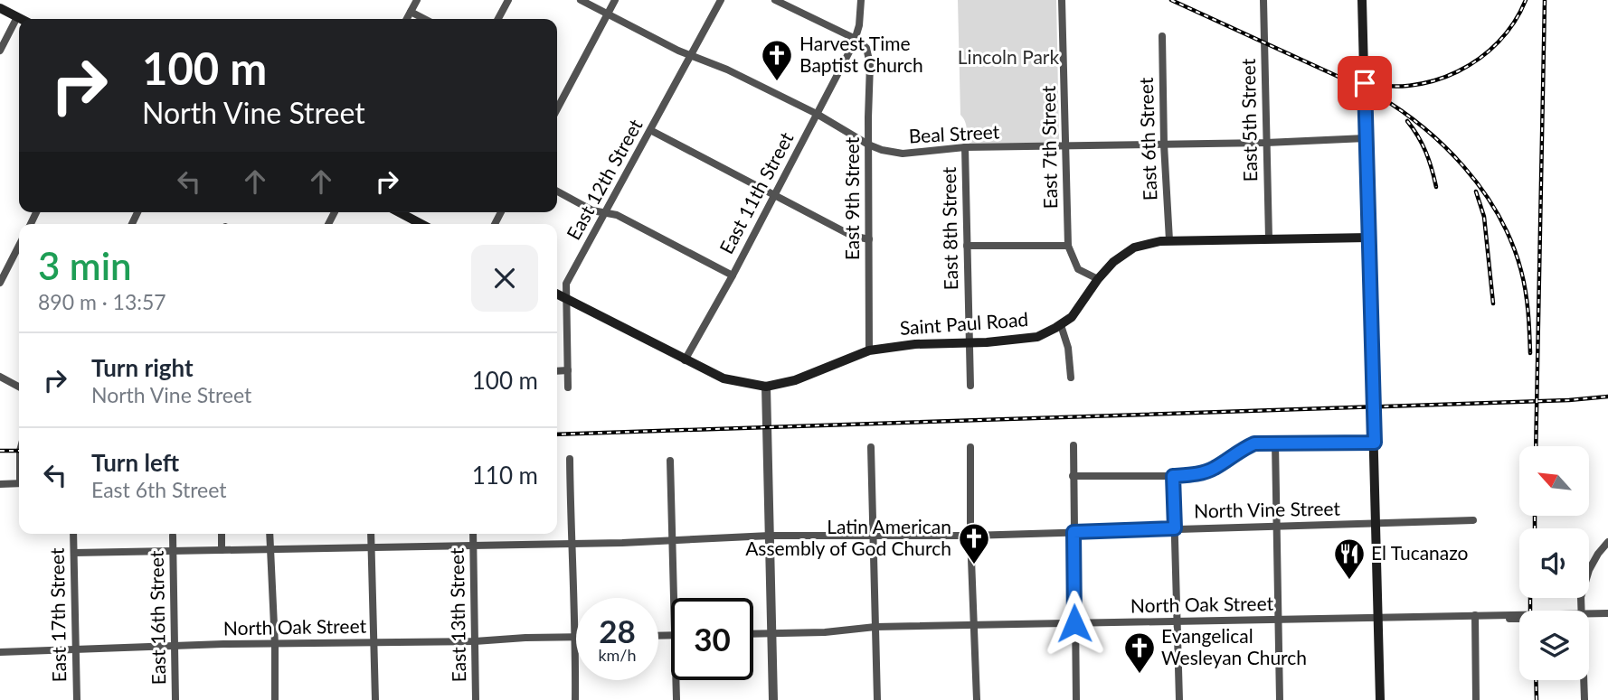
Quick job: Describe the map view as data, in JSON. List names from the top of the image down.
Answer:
{
  "streets": {
    "main road": ["Saint Paul Road"],
    "street": [
      "East 5th Street",
      "Beal Street",
      "East 6th Street",
      "East 7th Street",
      "East 12th Street",
      "East 11th Street",
      "East 9th Street",
      "East 8th Street",
      "North Vine Street",
      "North Oak Street",
      "East 17th Street",
      "East 13th Street",
      "East 16th Street"
    ]
  },
  "crossings": [
    ["East 5th Street", "Beal Street"],
    ["East 5th Street", "Saint Paul Road"],
    ["Beal Street", "East 6th Street"],
    ["Beal Street", "East 7th Street"],
    ["Beal Street", "East 12th Street"],
    ["Beal Street", "East 11th Street"],
    ["Beal Street", "East 9th Street"],
    ["Beal Street", "East 8th Street"],
    ["East 6th Street", "Saint Paul Road"],
    ["East 7th Street", "Saint Paul Road"],
    ["East 12th Street", "Saint Paul Road"],
    ["East 11th Street", "East 9th Street"],
    ["East 11th Street", "Saint Paul Road"],
    ["East 9th Street", "Saint Paul Road"],
    ["East 8th Street", "Saint Paul Road"],
    ["North Vine Street", "East 17th Street"],
    ["North Vine Street", "East 13th Street"],
    ["North Vine Street", "East 16th Street"],
    ["North Oak Street", "East 17th Street"],
    ["North Oak Street", "East 13th Street"],
    ["North Oak Street", "East 16th Street"]
  ],
  "parks": ["Lincoln Park"],
  "places": {
    "church": ["Harvest Time Baptist Church", "Latin American Assembly of God Church", "Evangelical Wesleyan Church"],
    "restaurant": ["El Tucanazo"]
  },
  "north": "top left",
  "page": {
    "turn": ["100 m", "North Vine Street"],
    "heading": ["3 min", "890 m · 13:57"],
    "list": [
      {
        "name": "Turn right",
        "note": "North Vine Street",
        "value": "100 m"
      },
      {
        "name": "Turn left",
        "note": "East 6th Street",
        "value": "110 m"
      }
    ],
    "speed": "28 km/h",
    "limit": "30"
  }
}
